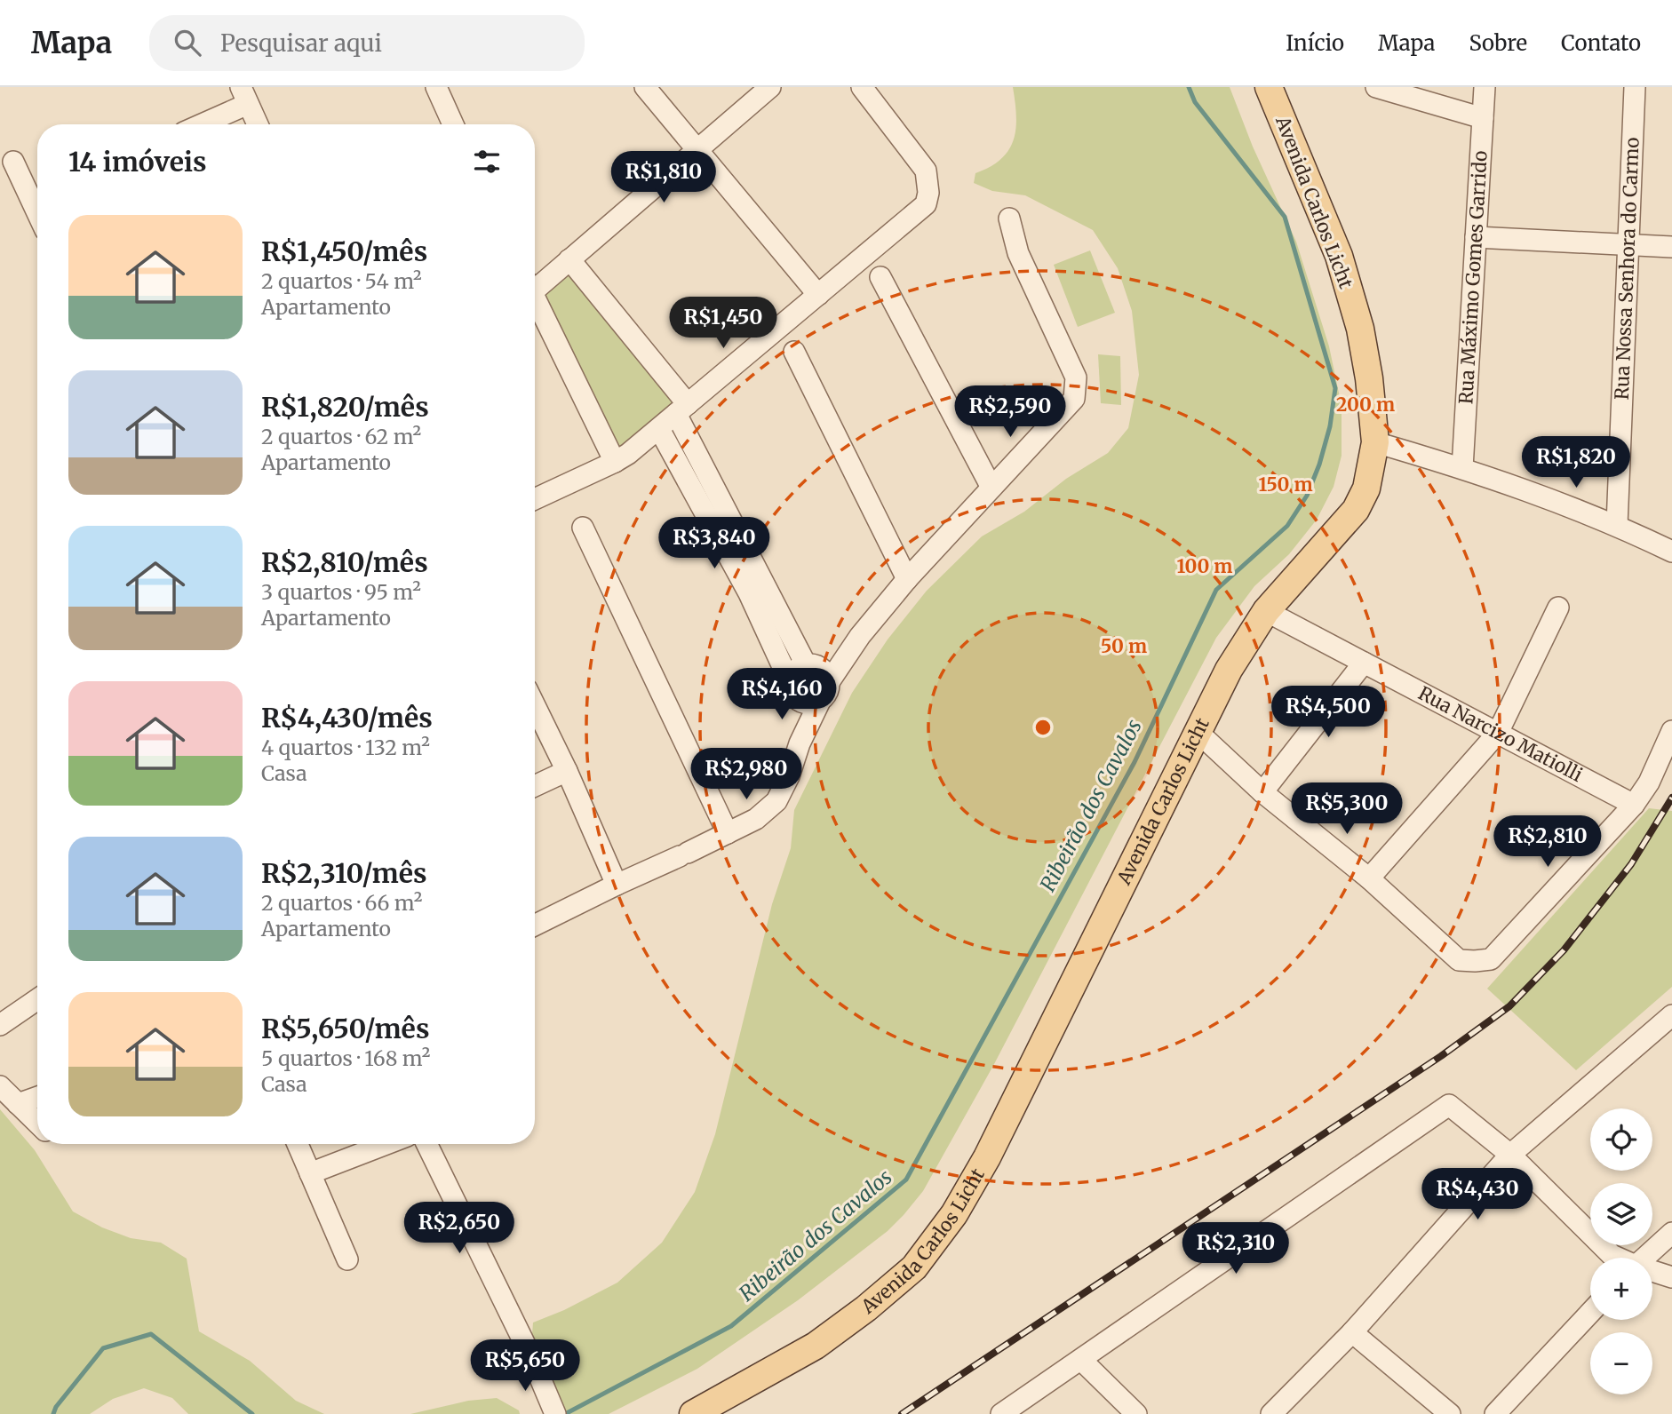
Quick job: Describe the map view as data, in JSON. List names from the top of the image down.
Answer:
{
  "streets": {
    "main road": ["Avenida Carlos Licht"],
    "street": ["Rua Nossa Senhora do Carmo", "Rua Máximo Gomes Garrido", "Rua Narcizo Matiolli"]
  },
  "crossings": [
    ["Avenida Carlos Licht", "Rua Narcizo Matiolli"]
  ],
  "water": ["Ribeirão dos Cavalos"],
  "page": {
    "header": "Mapa",
    "search": "Pesquisar aqui",
    "nav": [
      "Início",
      "Mapa",
      "Sobre",
      "Contato"
    ],
    "heading": "14 imóveis",
    "price": [
      "R$1,810",
      "R$1,450",
      "R$2,590",
      "R$1,820",
      "R$3,840",
      "R$4,160",
      "R$4,500",
      "R$2,980",
      "R$5,300",
      "R$2,810",
      "R$4,430",
      "R$2,650",
      "R$2,310",
      "R$5,650"
    ],
    "list": [
      {
        "name": "R$1,450/mês",
        "note": "2 quartos · 54 m² · Apartamento"
      },
      {
        "name": "R$1,820/mês",
        "note": "2 quartos · 62 m² · Apartamento"
      },
      {
        "name": "R$2,810/mês",
        "note": "3 quartos · 95 m² · Apartamento"
      },
      {
        "name": "R$4,430/mês",
        "note": "4 quartos · 132 m² · Casa"
      },
      {
        "name": "R$2,310/mês",
        "note": "2 quartos · 66 m² · Apartamento"
      },
      {
        "name": "R$5,650/mês",
        "note": "5 quartos · 168 m² · Casa"
      }
    ],
    "map_buttons": ["+", "−"]
  },
  "rings": [
    "200 m",
    "150 m",
    "100 m",
    "50 m"
  ]
}
